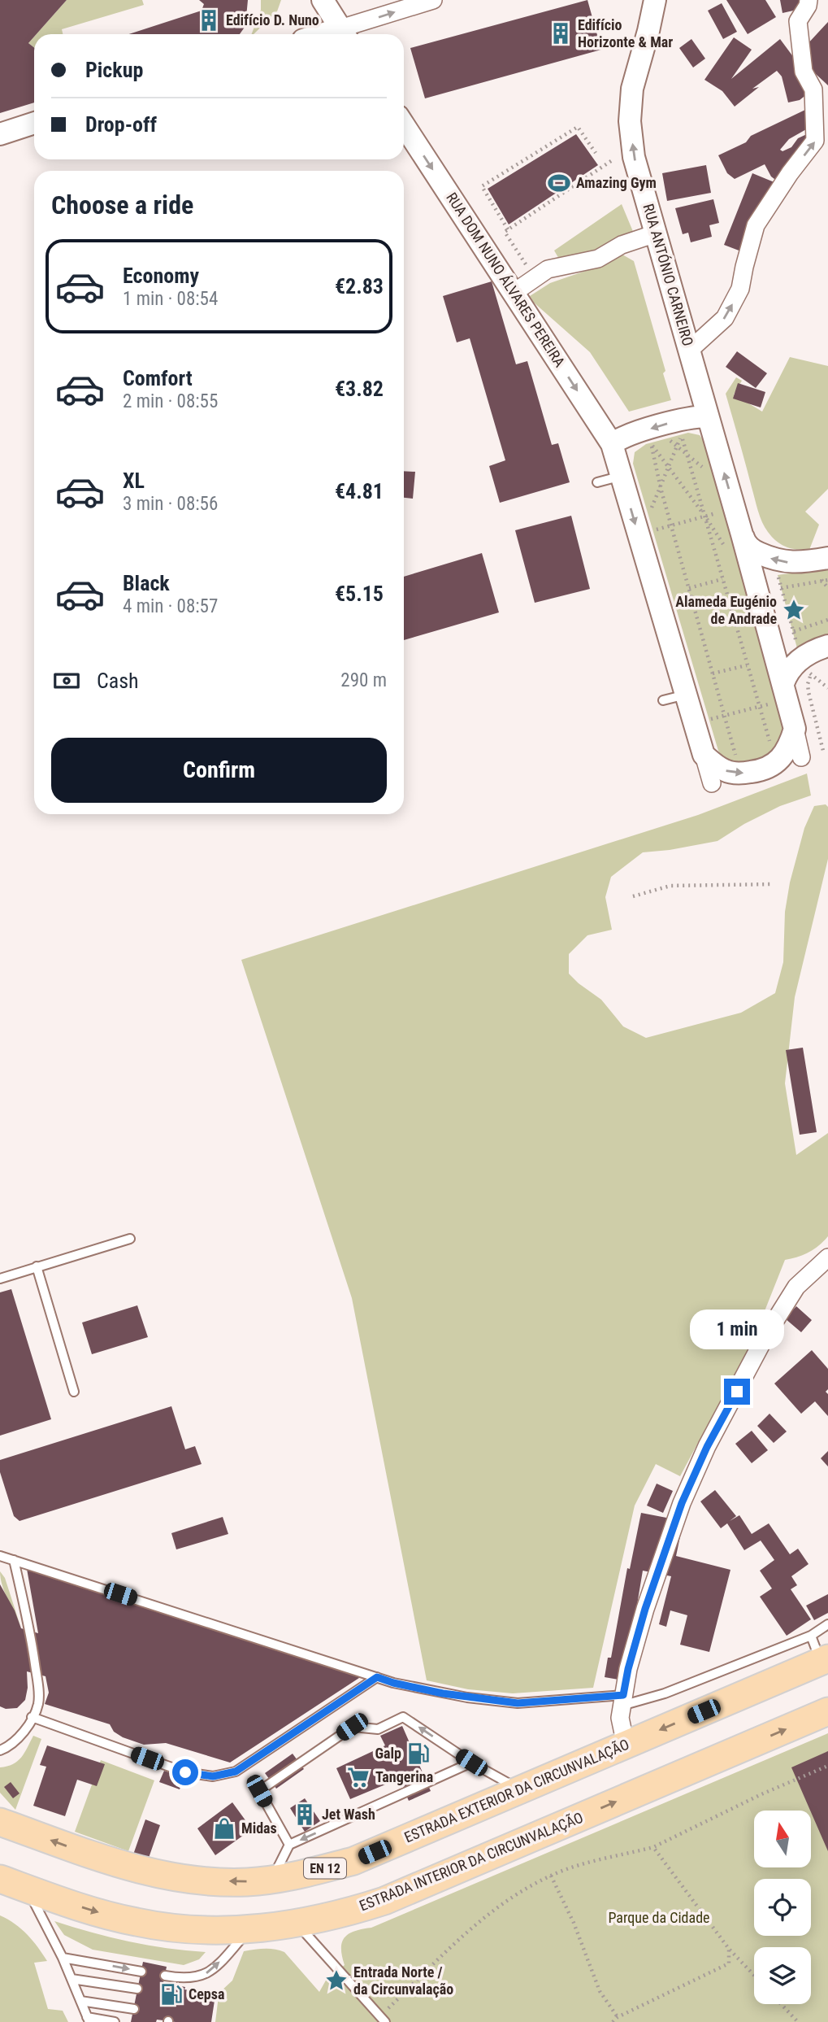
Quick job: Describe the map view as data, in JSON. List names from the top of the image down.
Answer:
{
  "streets": {
    "main road": ["ESTRADA EXTERIOR DA CIRCUNVALAÇÃO", "ESTRADA INTERIOR DA CIRCUNVALAÇÃO", "EN 12"],
    "street": ["RUA ANTÓNIO CARNEIRO", "RUA DOM NUNO ÁLVARES PEREIRA"]
  },
  "one_way": [
    "RUA ANTÓNIO CARNEIRO",
    "RUA DOM NUNO ÁLVARES PEREIRA",
    "ESTRADA EXTERIOR DA CIRCUNVALAÇÃO",
    "ESTRADA INTERIOR DA CIRCUNVALAÇÃO"
  ],
  "parks": ["Parque da Cidade"],
  "places": {
    "building": ["Edifício D. Nuno", "Edifício Horizonte & Mar", "Jet Wash"],
    "sports": ["Amazing Gym"],
    "place": ["Alameda Eugénio de Andrade", "Entrada Norte / da Circunvalação"],
    "fuel station": ["Galp", "Cepsa"],
    "supermarket": ["Tangerina"],
    "shop": ["Midas"]
  },
  "north": "top",
  "page": {
    "banner": ["Pickup", "Drop-off"],
    "heading": "Choose a ride",
    "list": [
      {
        "name": "Economy",
        "note": "1 min · 08:54",
        "value": "€2.83"
      },
      {
        "name": "Comfort",
        "note": "2 min · 08:55",
        "value": "€3.82"
      },
      {
        "name": "XL",
        "note": "3 min · 08:56",
        "value": "€4.81"
      },
      {
        "name": "Black",
        "note": "4 min · 08:57",
        "value": "€5.15"
      }
    ],
    "pay": ["Cash", "290 m"],
    "buttons": "Confirm",
    "bubble": "1 min"
  }
}
